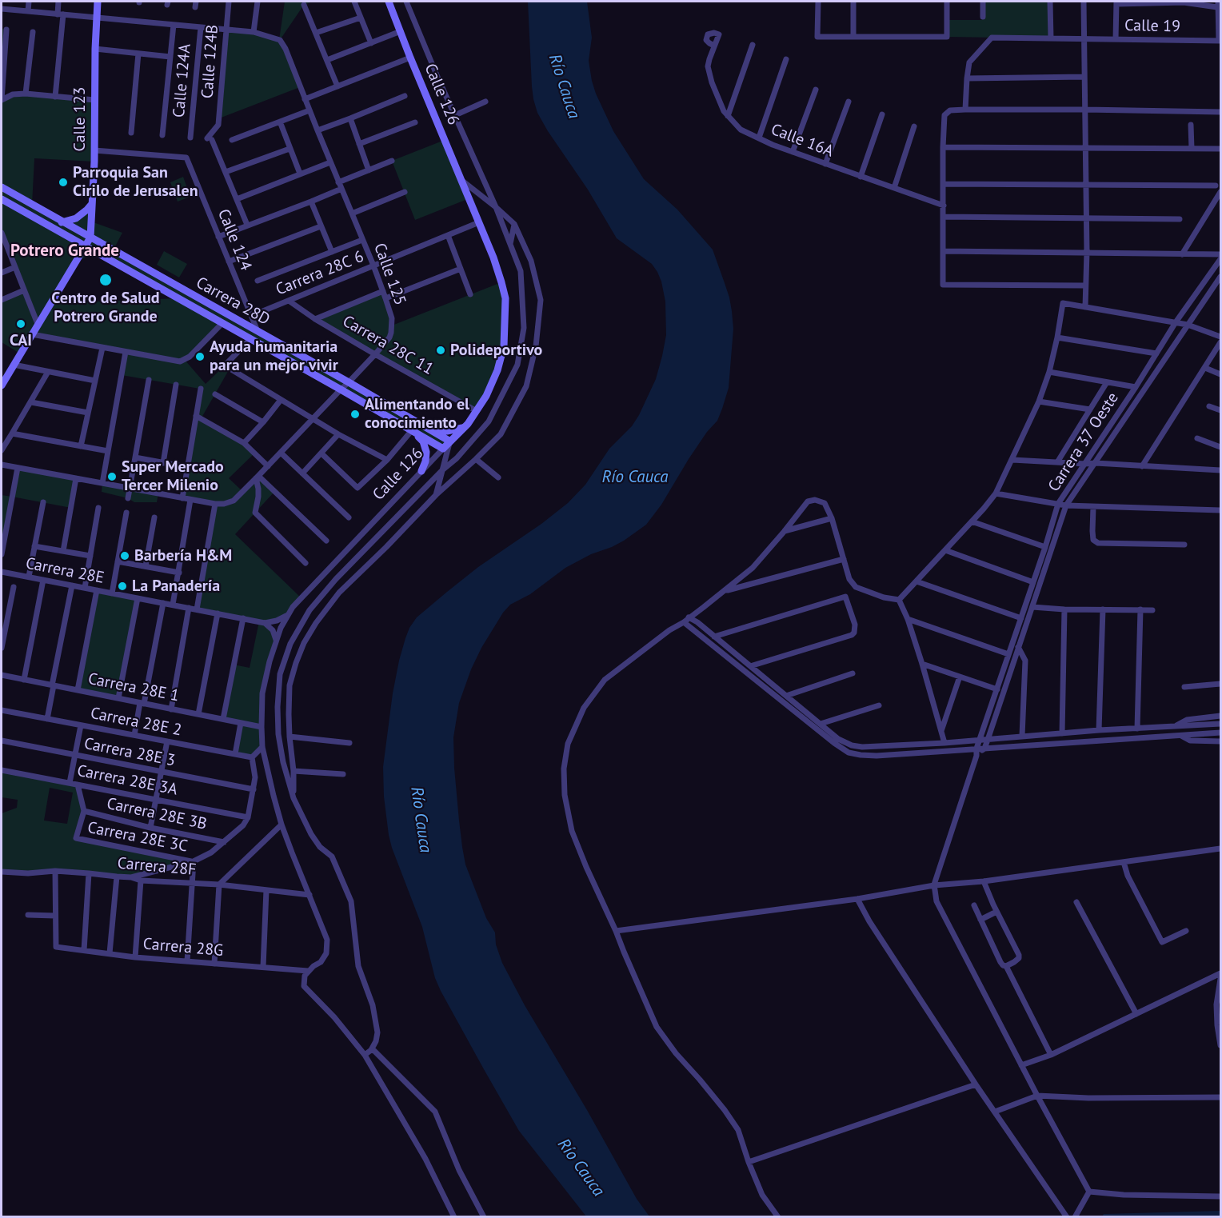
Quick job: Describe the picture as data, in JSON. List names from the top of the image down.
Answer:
{
  "streets": {
    "street": [
      "Calle 19",
      "Calle 124B",
      "Calle 124A",
      "Calle 126",
      "Calle 123",
      "Calle 16A",
      "Calle 124",
      "Carrera 28C 6",
      "Calle 125",
      "Carrera 28D",
      "Carrera 28C 11",
      "Carrera 37 Oeste",
      "Carrera 28E",
      "Carrera 28E 1",
      "Carrera 28E 2",
      "Carrera 28E 3",
      "Carrera 28E 3A",
      "Carrera 28E 3B",
      "Carrera 28E 3C",
      "Carrera 28F",
      "Carrera 28G"
    ]
  },
  "crossings": [
    ["Calle 126", "Carrera 28C 6"],
    ["Calle 126", "Carrera 28D"],
    ["Calle 126", "Carrera 28C 11"],
    ["Calle 126", "Carrera 28E 1"],
    ["Calle 126", "Carrera 28F"],
    ["Calle 126", "Carrera 28G"],
    ["Calle 123", "Calle 124"],
    ["Calle 123", "Carrera 28D"],
    ["Calle 124", "Carrera 28C 6"],
    ["Calle 124", "Carrera 28D"],
    ["Carrera 28C 6", "Calle 125"],
    ["Carrera 28C 6", "Carrera 28C 11"],
    ["Calle 125", "Carrera 28D"],
    ["Calle 125", "Carrera 28C 11"],
    ["Carrera 28E 3B", "Carrera 28E 3C"]
  ],
  "districts": ["Potrero Grande"],
  "water": ["Río Cauca"],
  "places": [
    "Parroquia San Cirilo de Jerusalen",
    "Centro de Salud Potrero Grande",
    "CAI",
    "Polideportivo",
    "Ayuda humanitaria para un mejor vivir",
    "Alimentando el conocimiento",
    "Super Mercado Tercer Milenio",
    "Barbería H&M",
    "La Panadería"
  ]
}
